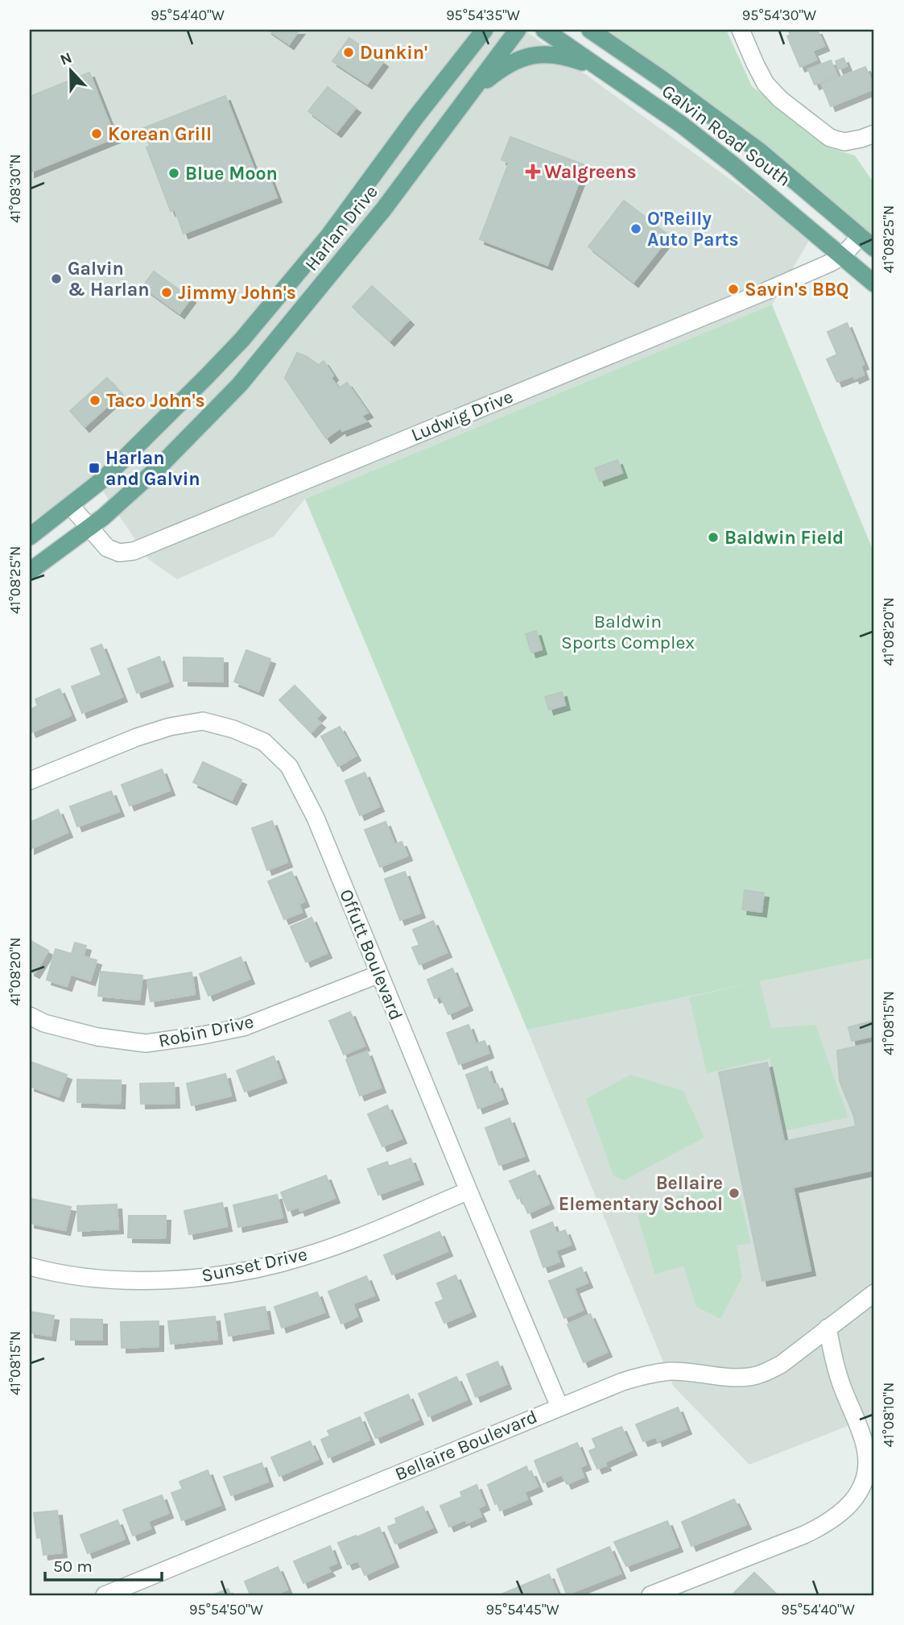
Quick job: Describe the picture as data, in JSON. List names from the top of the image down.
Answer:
{
  "streets": {
    "main road": ["Galvin Road South", "Harlan Drive"],
    "street": [
      "Ludwig Drive",
      "Offutt Boulevard",
      "Robin Drive",
      "Sunset Drive",
      "Bellaire Boulevard"
    ]
  },
  "crossings": [
    ["Galvin Road South", "Ludwig Drive"],
    ["Harlan Drive", "Ludwig Drive"],
    ["Offutt Boulevard", "Robin Drive"],
    ["Offutt Boulevard", "Sunset Drive"],
    ["Offutt Boulevard", "Bellaire Boulevard"]
  ],
  "parks": ["Baldwin Sports Complex"],
  "places": {
    "other": [
      "Dunkin'",
      "Korean Grill",
      "Blue Moon",
      "O'Reilly Auto Parts",
      "Galvin & Harlan",
      "Savin's BBQ",
      "Jimmy John's",
      "Taco John's",
      "Baldwin Field",
      "Bellaire Elementary School"
    ],
    "health": ["Walgreens"],
    "transit": ["Harlan and Galvin"]
  },
  "scale_bar": "50 m",
  "north": "top",
  "coordinates": [
    "95°54'40\"W",
    "95°54'35\"W",
    "95°54'30\"W",
    "41°08'30\"N",
    "41°08'25\"N",
    "41°08'20\"N",
    "41°08'15\"N",
    "41°08'10\"N",
    "95°54'50\"W",
    "95°54'45\"W"
  ]
}
